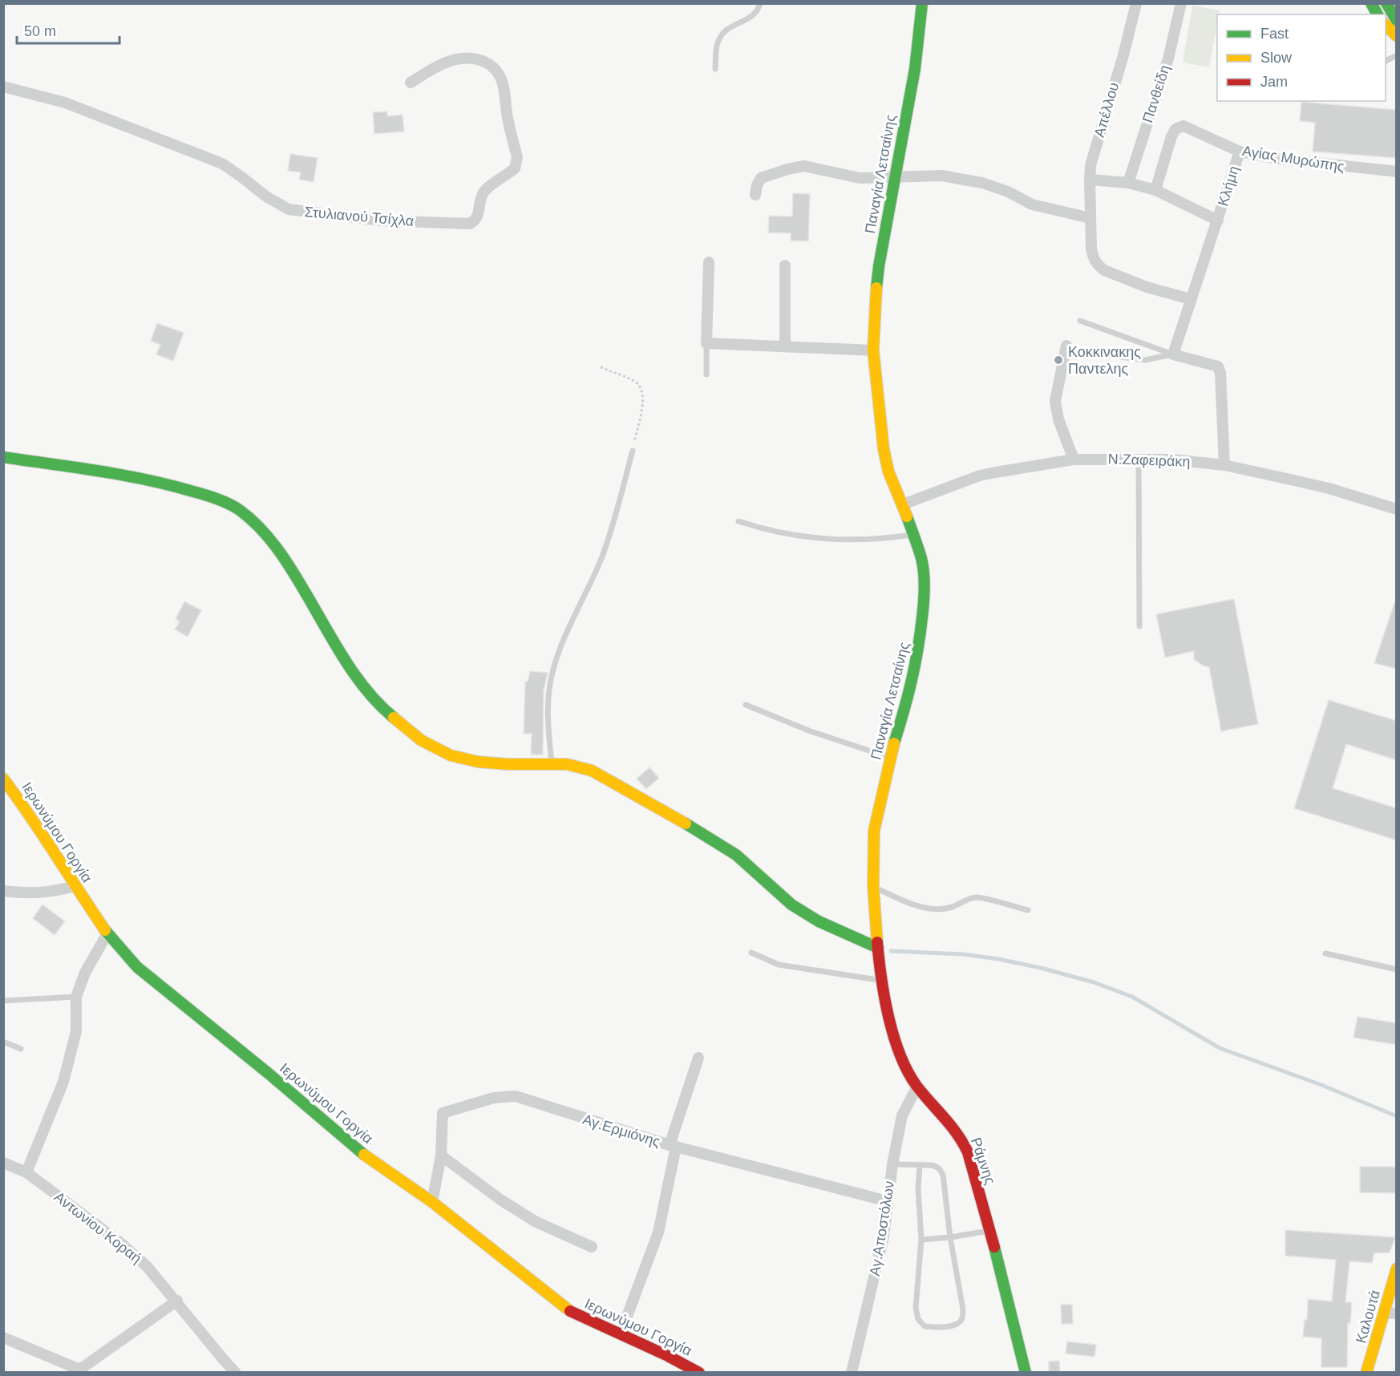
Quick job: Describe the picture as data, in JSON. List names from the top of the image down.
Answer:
{
  "streets": {
    "street": [
      "Πανθείδη",
      "Απέλλου",
      "Αγίας Μυρώπης",
      "Παναγία Λετσαίνης",
      "Κλήμη",
      "Στυλιανού Τσίχλα",
      "Ν.Ζαφειράκη",
      "Ιερωνύμου Γοργία",
      "Αγ.Ερμιόνης",
      "Ράμνης",
      "Αντωνίου Κοραή",
      "Αγ.Αποστόλων",
      "Καλουτά"
    ]
  },
  "crossings": [
    ["Απέλλου", "Κλήμη"],
    ["Αγίας Μυρώπης", "Κλήμη"],
    ["Παναγία Λετσαίνης", "Ν.Ζαφειράκη"],
    ["Παναγία Λετσαίνης", "Ράμνης"],
    ["Ιερωνύμου Γοργία", "Αγ.Ερμιόνης"],
    ["Αγ.Ερμιόνης", "Αγ.Αποστόλων"],
    ["Ράμνης", "Αγ.Αποστόλων"]
  ],
  "places": ["Κοκκινακης Παντελης"],
  "legend": ["Fast", "Slow", "Jam"],
  "scale_bar": "50 m"
}
